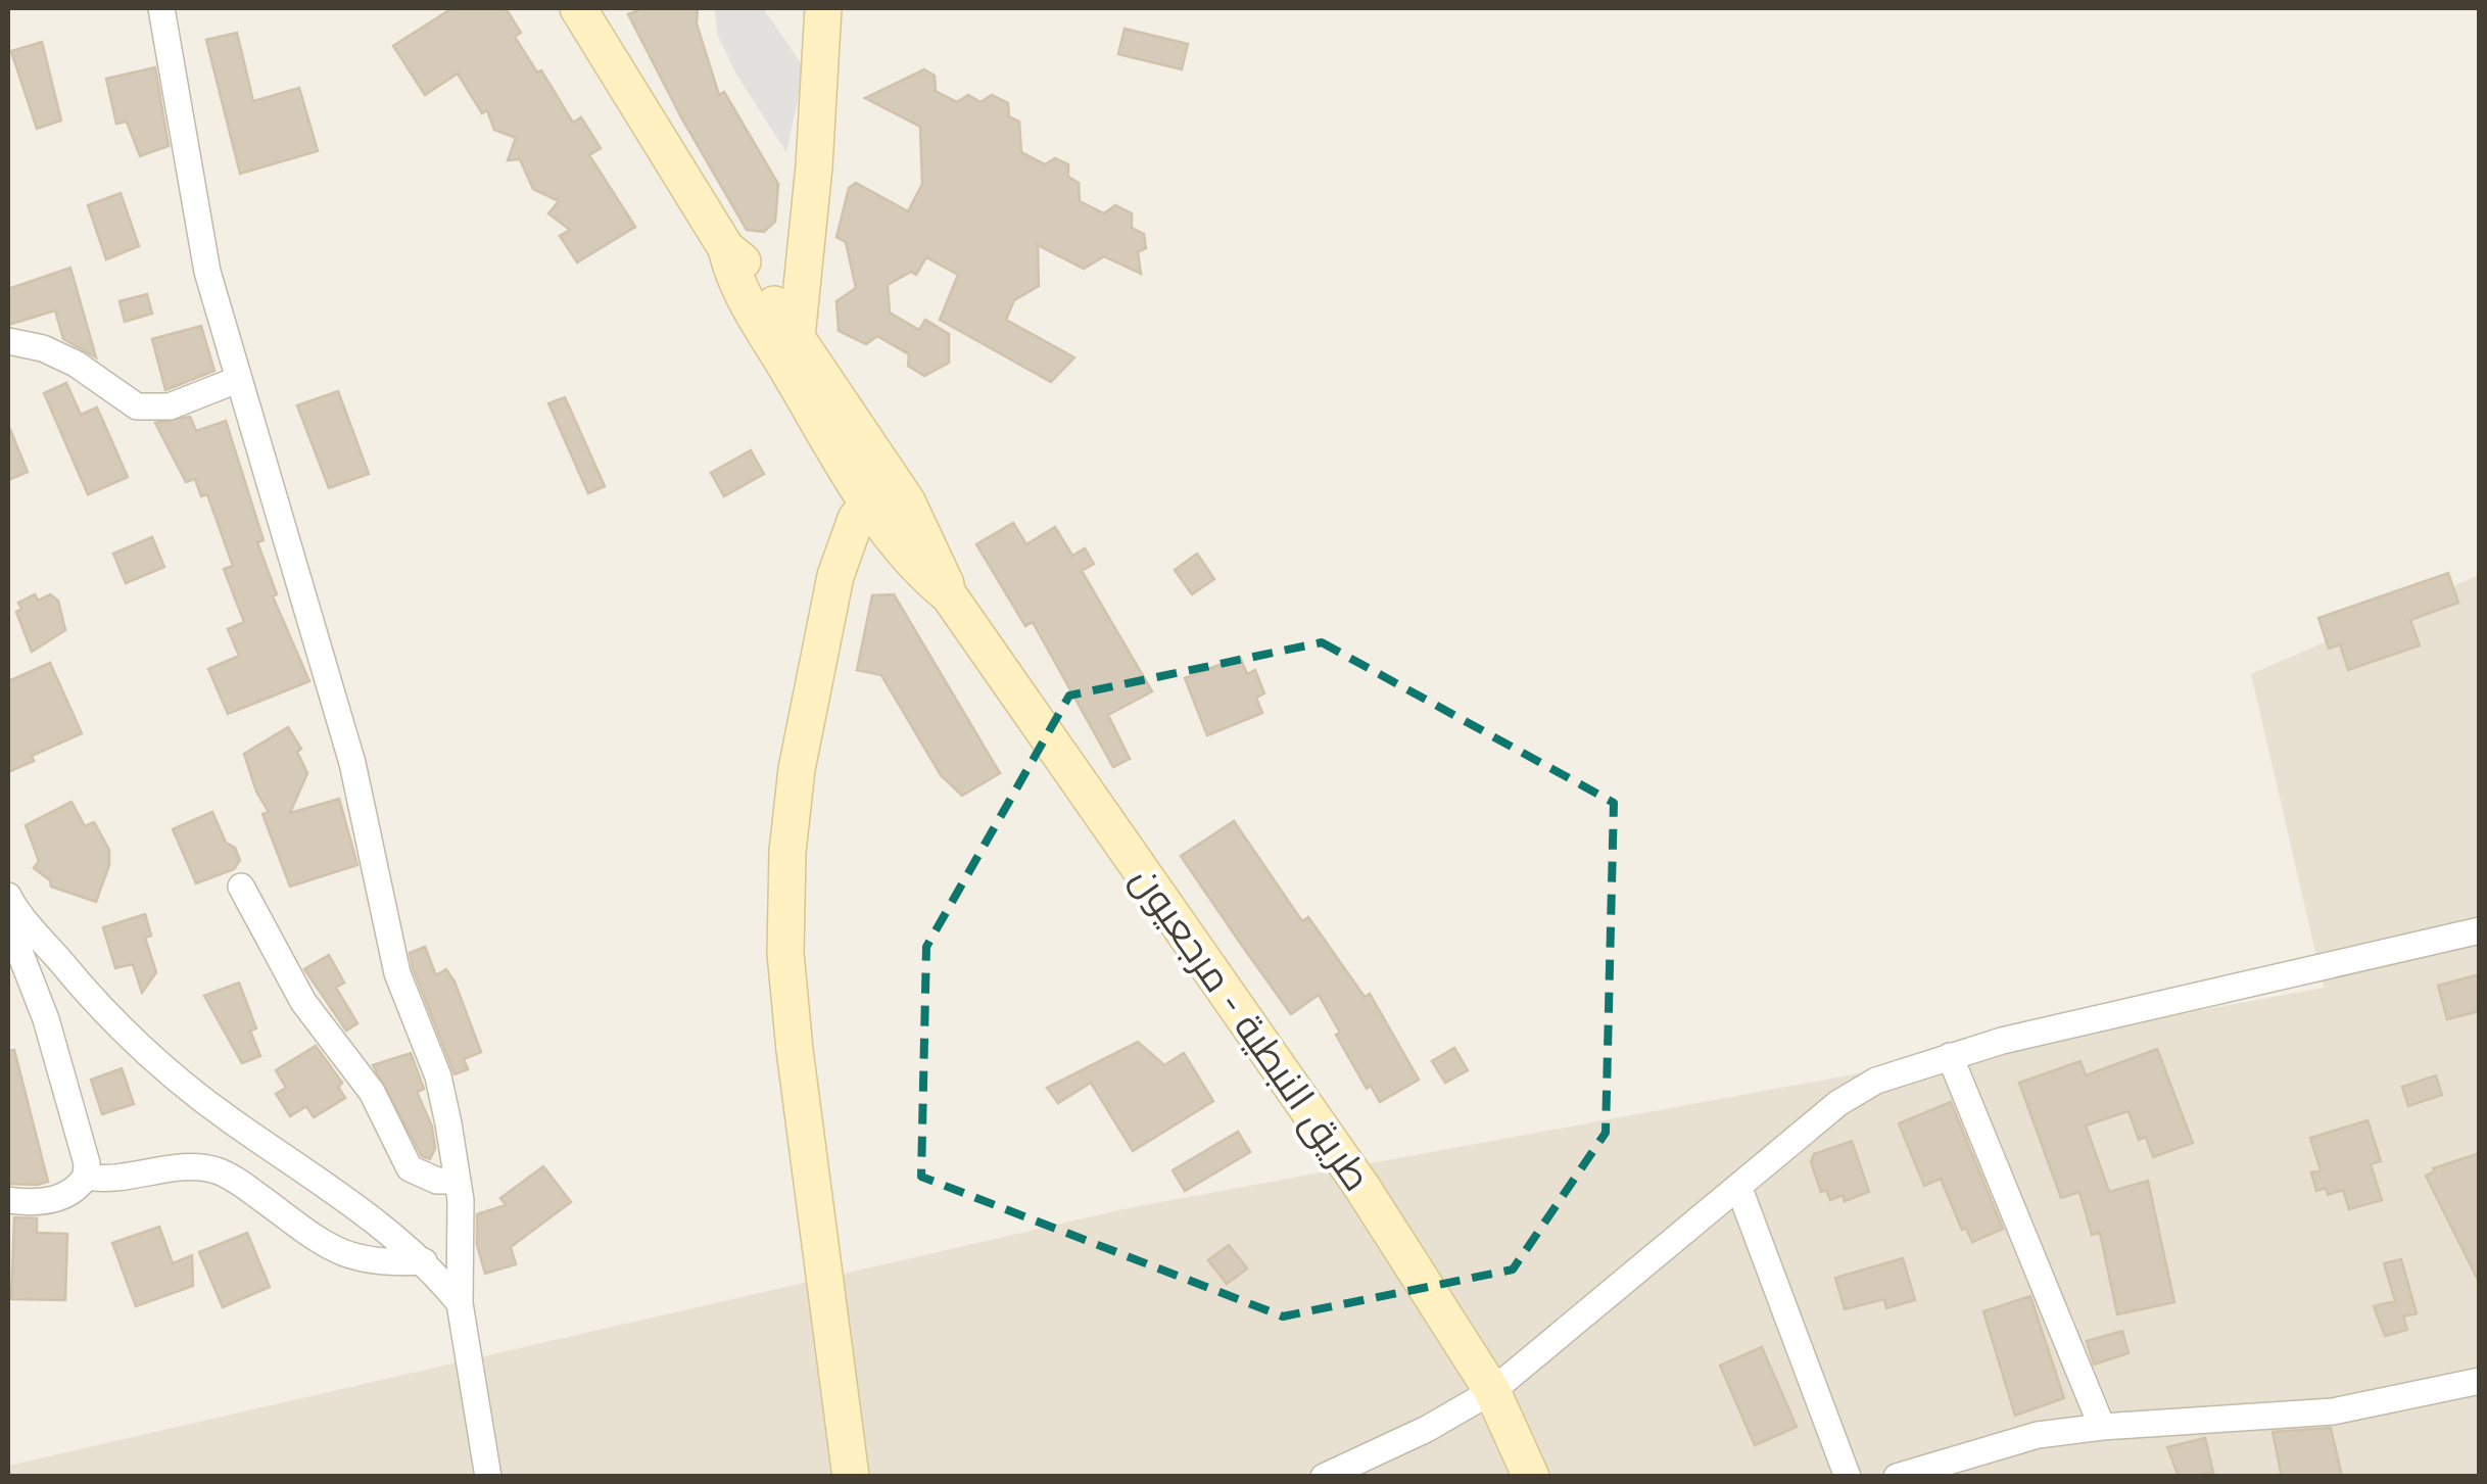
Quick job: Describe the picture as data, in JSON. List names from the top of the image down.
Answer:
{
  "streets": {
    "main road": ["طريق النبطية - مرجعيون"]
  }
}
